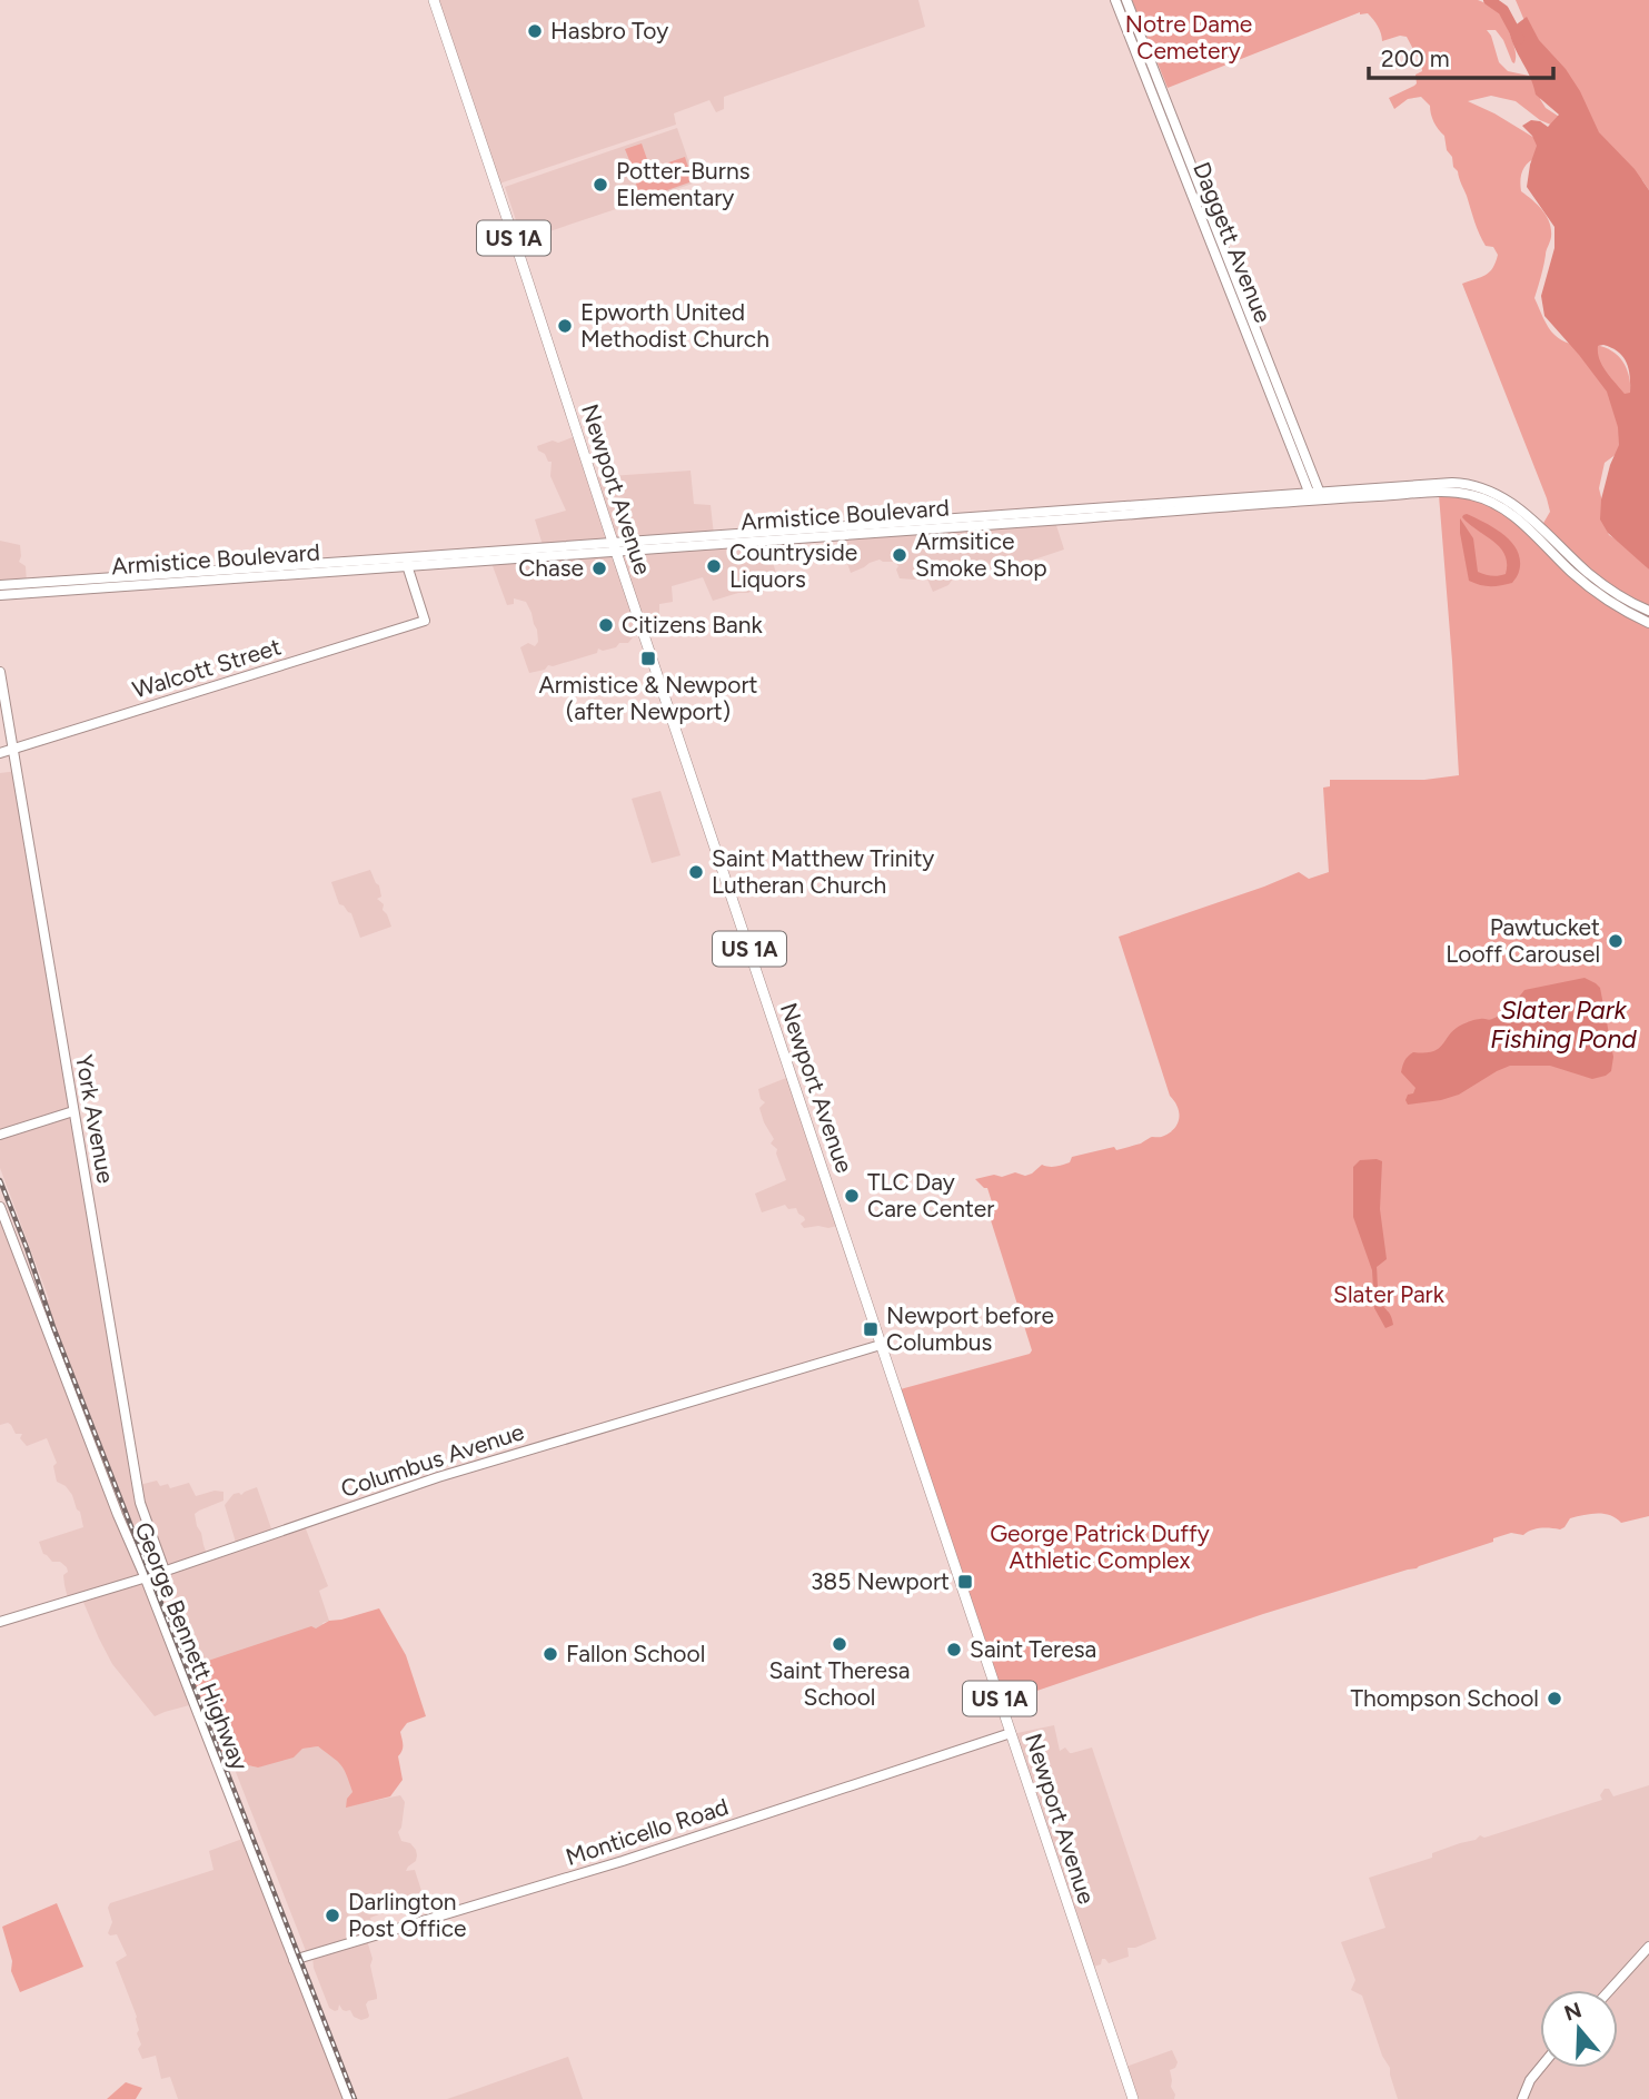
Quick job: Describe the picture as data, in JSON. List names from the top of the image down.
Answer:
{
  "streets": {
    "main road": ["US 1A", "Newport Avenue"],
    "street": [
      "Daggett Avenue",
      "Armistice Boulevard",
      "Walcott Street",
      "York Avenue",
      "Columbus Avenue",
      "George Bennett Highway",
      "Monticello Road"
    ]
  },
  "crossings": [
    ["Daggett Avenue", "Armistice Boulevard"],
    ["Newport Avenue", "Armistice Boulevard"],
    ["Newport Avenue", "Columbus Avenue"],
    ["Newport Avenue", "Monticello Road"],
    ["Armistice Boulevard", "Walcott Street"],
    ["Walcott Street", "York Avenue"],
    ["York Avenue", "Columbus Avenue"],
    ["Columbus Avenue", "George Bennett Highway"],
    ["George Bennett Highway", "Monticello Road"]
  ],
  "water": ["Slater Park Fishing Pond"],
  "parks": ["Notre Dame Cemetery", "Slater Park", "George Patrick Duffy Athletic Complex"],
  "places": {
    "other": [
      "Hasbro Toy",
      "Potter-Burns Elementary",
      "Epworth United Methodist Church",
      "Armsitice Smoke Shop",
      "Countryside Liquors",
      "Chase",
      "Citizens Bank",
      "Saint Matthew Trinity Lutheran Church",
      "Pawtucket Looff Carousel",
      "TLC Day Care Center",
      "Saint Theresa School",
      "Saint Teresa",
      "Fallon School",
      "Thompson School",
      "Darlington Post Office"
    ],
    "transit": ["Armistice & Newport (after Newport)", "Newport before Columbus", "385 Newport"]
  },
  "scale_bar": "200 m",
  "north": "top"
}
